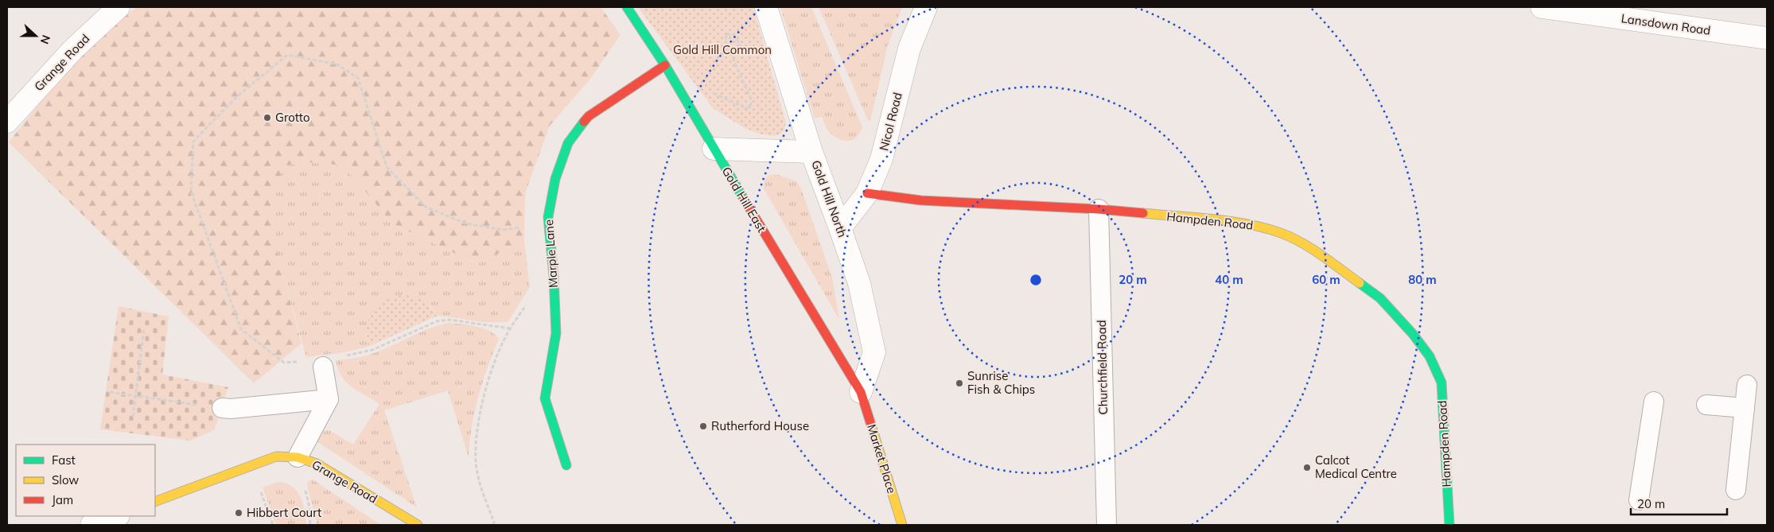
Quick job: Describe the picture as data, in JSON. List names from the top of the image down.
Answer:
{
  "streets": {
    "street": [
      "Lansdown Road",
      "Grange Road",
      "Nicol Road",
      "Gold Hill North",
      "Gold Hill East",
      "Hampden Road",
      "Marple Lane",
      "Market Place"
    ],
    "lane": ["Churchfield Road"]
  },
  "crossings": [
    ["Nicol Road", "Gold Hill North"],
    ["Nicol Road", "Hampden Road"],
    ["Gold Hill North", "Gold Hill East"],
    ["Gold Hill North", "Market Place"],
    ["Gold Hill East", "Marple Lane"],
    ["Gold Hill East", "Market Place"],
    ["Hampden Road", "Churchfield Road"]
  ],
  "parks": ["Gold Hill Common"],
  "places": [
    "Grotto",
    "Sunrise Fish & Chips",
    "Rutherford House",
    "Calcot Medical Centre",
    "Hibbert Court"
  ],
  "legend": ["Fast", "Slow", "Jam"],
  "scale_bar": "20 m",
  "north": "right",
  "rings": [
    "20 m",
    "40 m",
    "60 m",
    "80 m"
  ]
}
